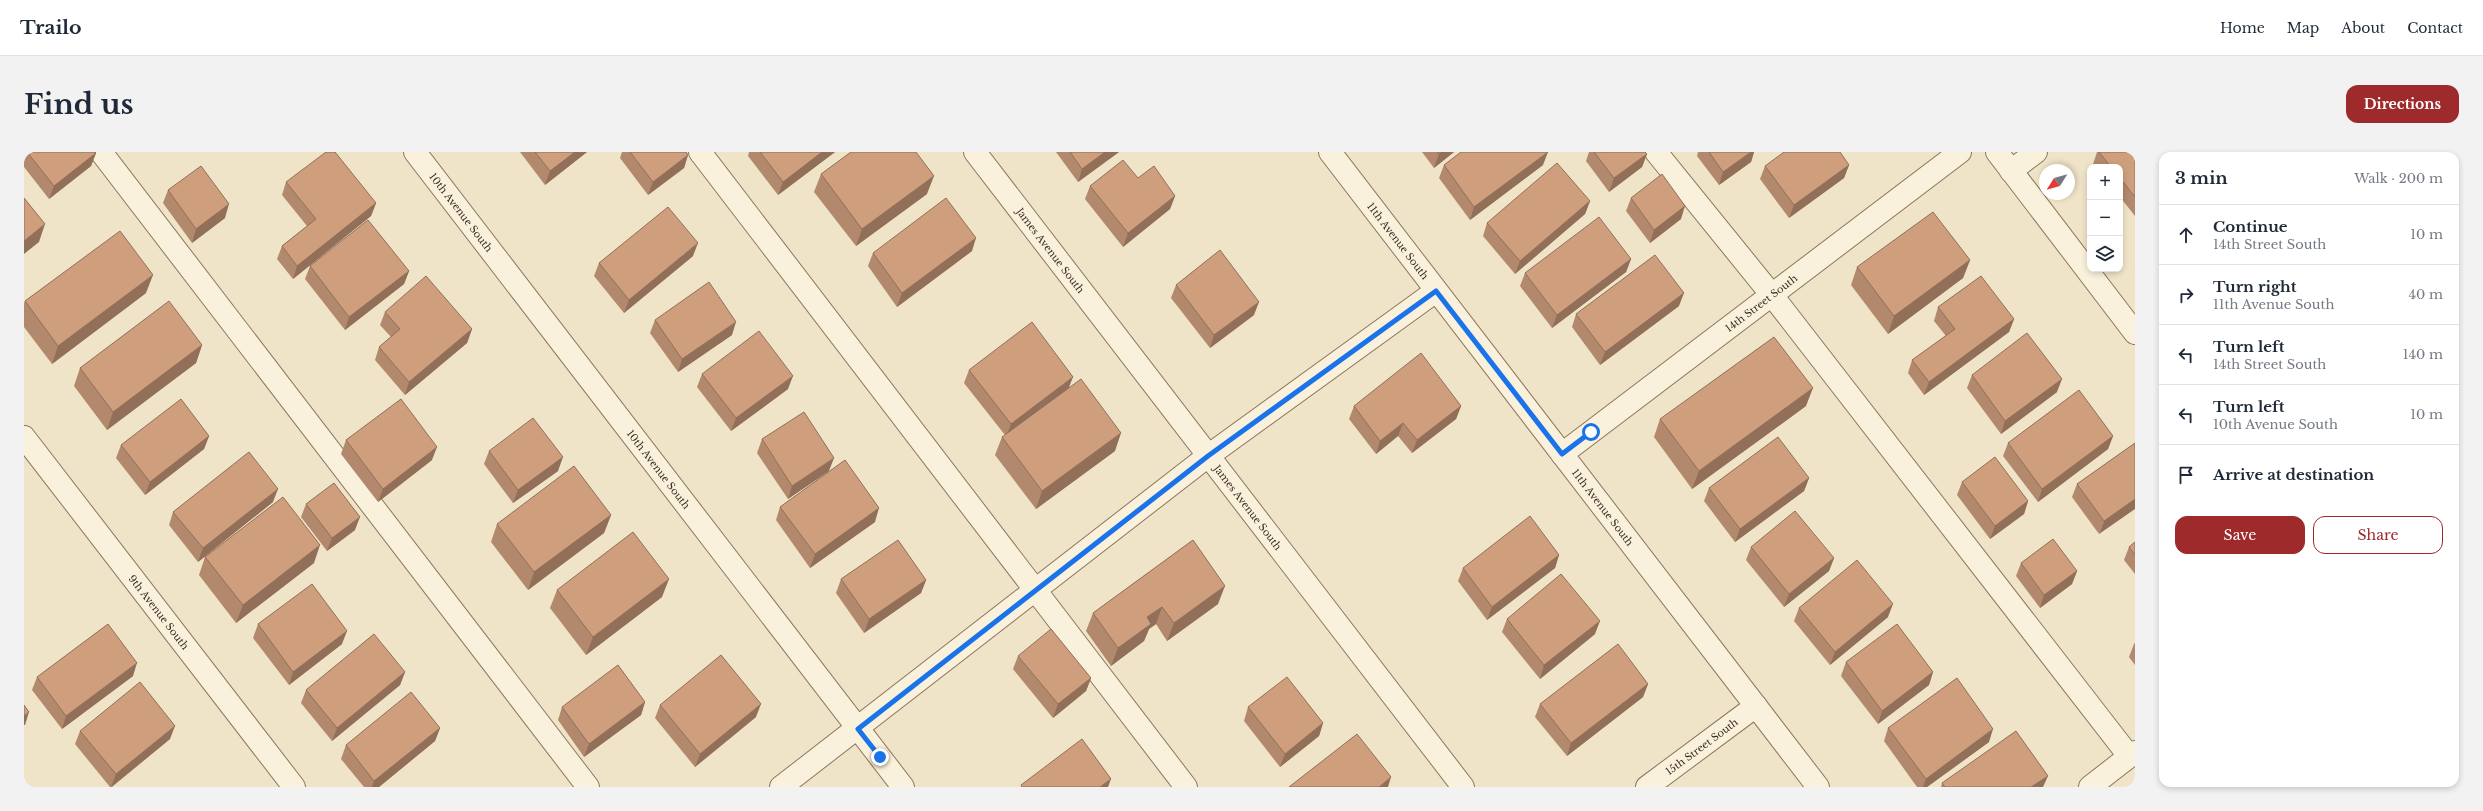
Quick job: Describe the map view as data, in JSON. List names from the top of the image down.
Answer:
{
  "streets": {
    "street": [
      "10th Avenue South",
      "11th Avenue South",
      "James Avenue South",
      "14th Street South",
      "9th Avenue South",
      "15th Street South"
    ]
  },
  "crossings": [
    ["11th Avenue South", "14th Street South"],
    ["11th Avenue South", "15th Street South"]
  ],
  "north": "bottom left",
  "page": {
    "header": "Trailo",
    "nav": [
      "Home",
      "Map",
      "About",
      "Contact"
    ],
    "buttons": [
      "Directions",
      ["Save", "Share"]
    ],
    "title": "Find us",
    "heading": ["3 min", "Walk · 200 m"],
    "map_buttons": ["+", "−"],
    "list": [
      ["Continue", "14th Street South", "10 m"],
      ["Turn right", "11th Avenue South", "40 m"],
      ["Turn left", "14th Street South", "140 m"],
      ["Turn left", "10th Avenue South", "10 m"],
      "Arrive at destination"
    ]
  }
}
